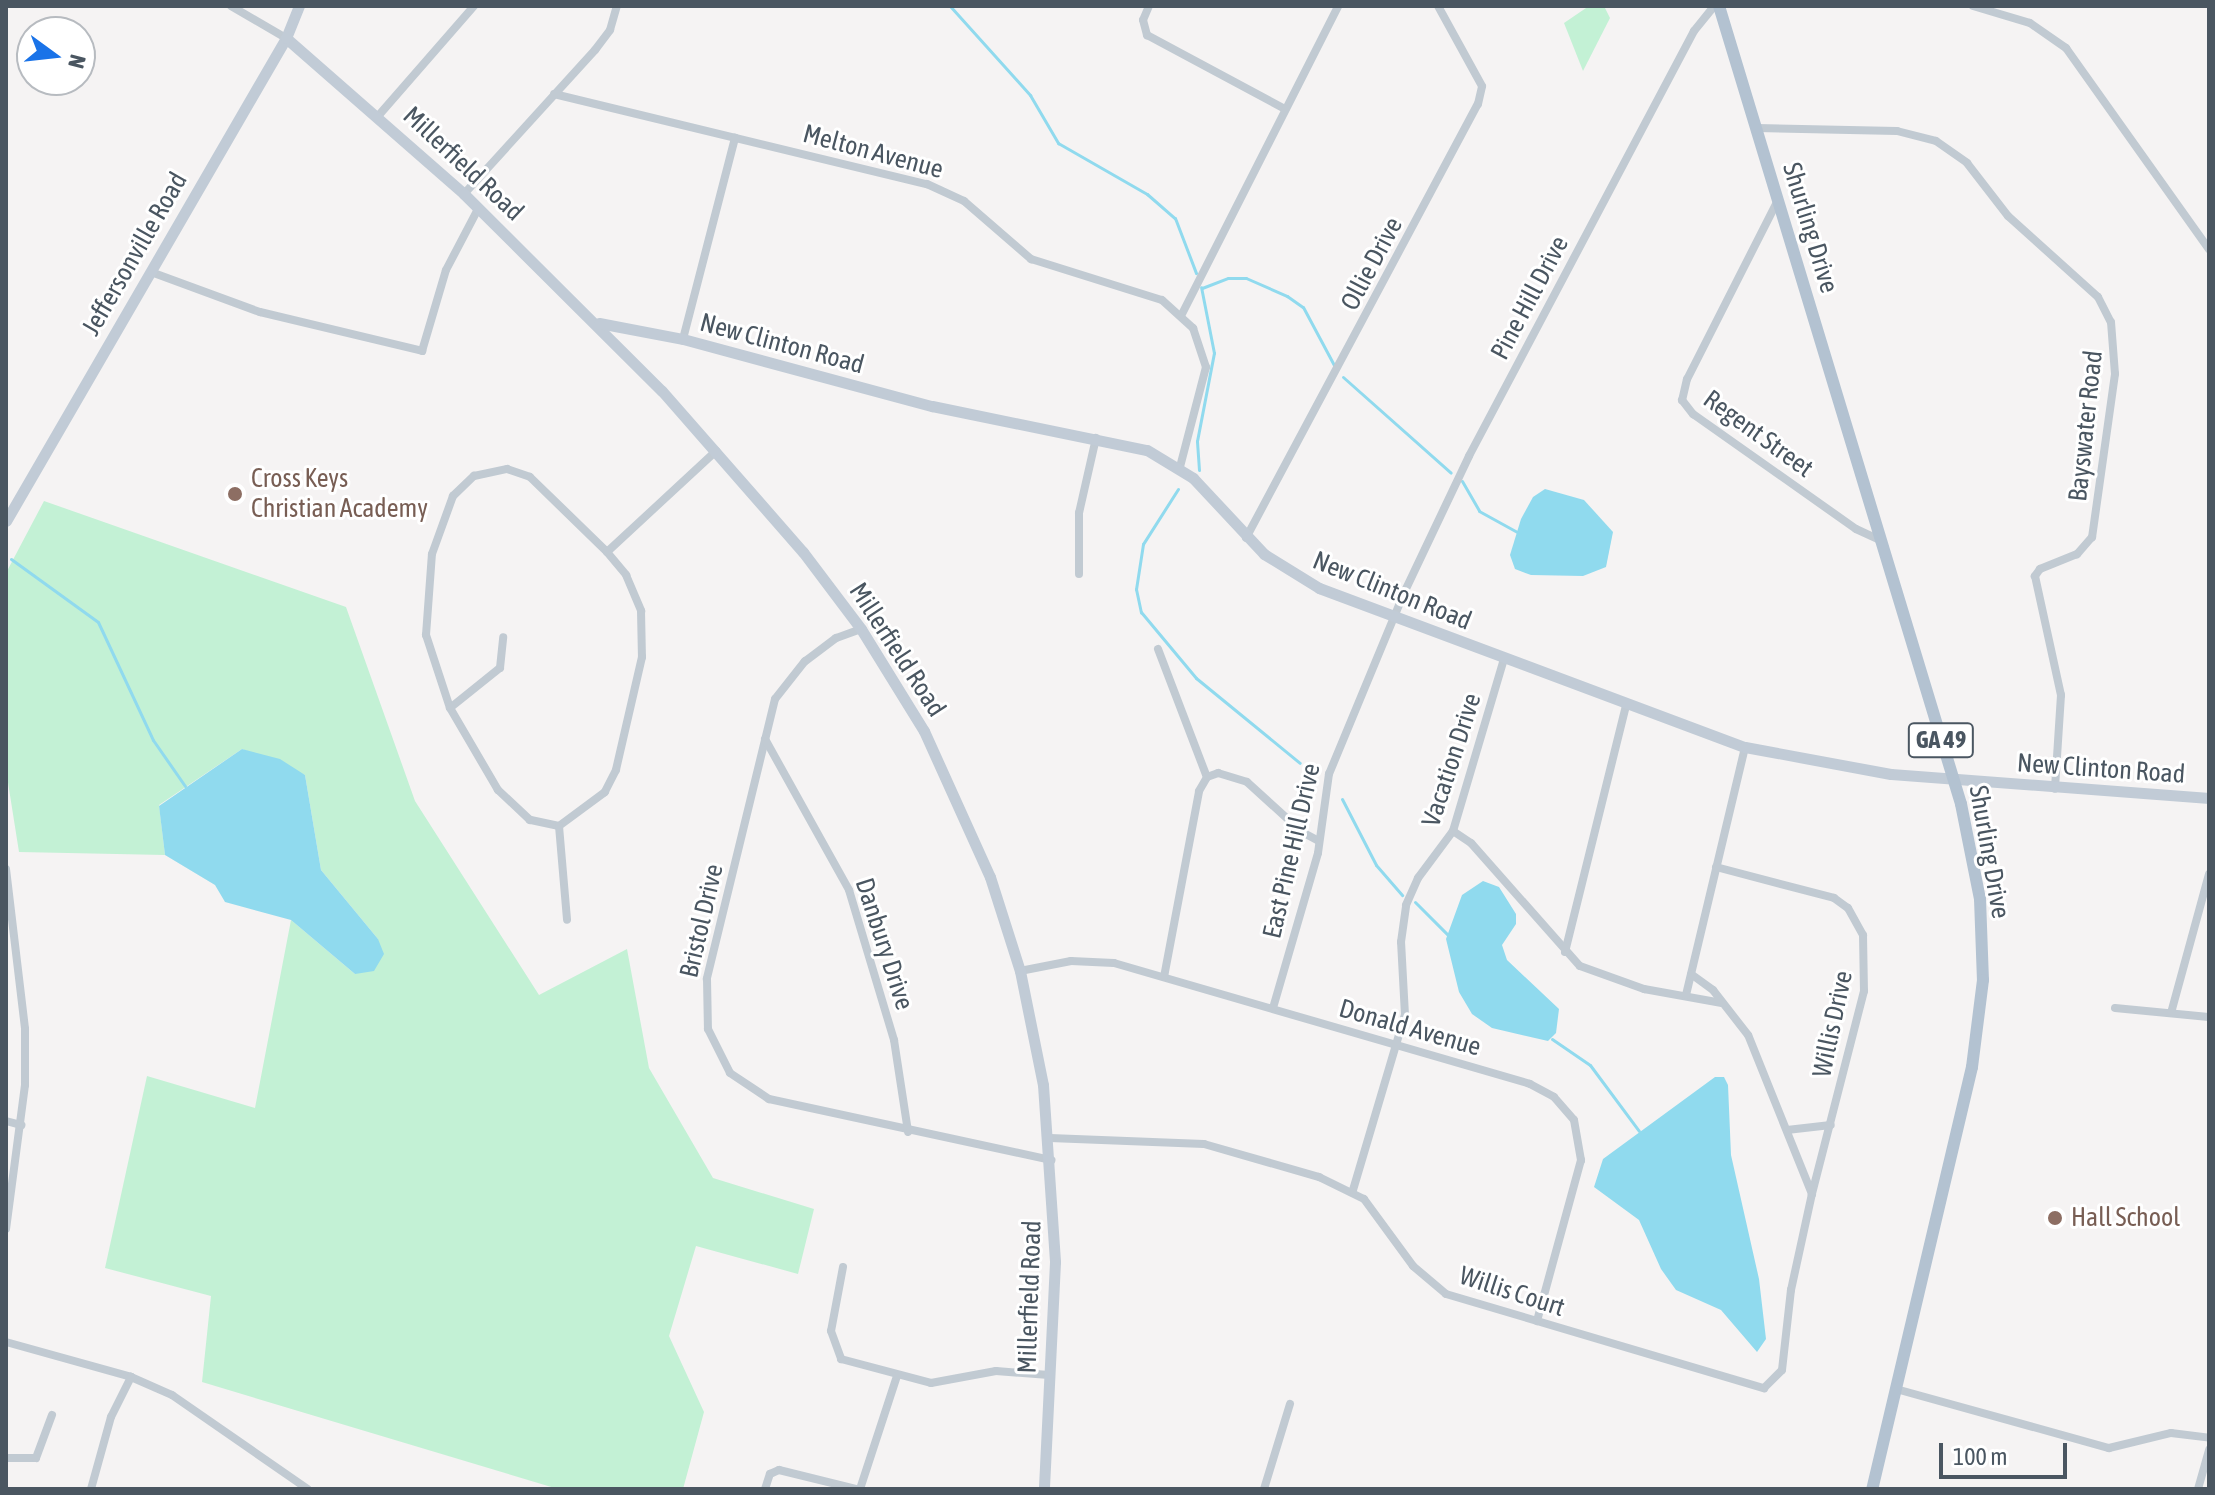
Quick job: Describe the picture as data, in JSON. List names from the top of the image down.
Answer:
{
  "streets": {
    "main road": [
      "Millerfield Road",
      "Shurling Drive",
      "Jeffersonville Road",
      "New Clinton Road",
      "GA 49"
    ],
    "street": [
      "Melton Avenue",
      "Ollie Drive",
      "Pine Hill Drive",
      "Bayswater Road",
      "Regent Street",
      "Vacation Drive",
      "East Pine Hill Drive",
      "Bristol Drive",
      "Danbury Drive",
      "Willis Drive",
      "Donald Avenue",
      "Willis Court"
    ]
  },
  "crossings": [
    ["Melton Avenue", "New Clinton Road"],
    ["Millerfield Road", "Jeffersonville Road"],
    ["Millerfield Road", "New Clinton Road"],
    ["Millerfield Road", "Bristol Drive"],
    ["Millerfield Road", "Donald Avenue"],
    ["Shurling Drive", "Pine Hill Drive"],
    ["Shurling Drive", "New Clinton Road"],
    ["Shurling Drive", "Bayswater Road"],
    ["Shurling Drive", "Regent Street"],
    ["Ollie Drive", "New Clinton Road"],
    ["Pine Hill Drive", "New Clinton Road"],
    ["Pine Hill Drive", "East Pine Hill Drive"],
    ["New Clinton Road", "Bayswater Road"],
    ["New Clinton Road", "Vacation Drive"],
    ["New Clinton Road", "East Pine Hill Drive"],
    ["Vacation Drive", "Donald Avenue"],
    ["Vacation Drive", "Willis Court"],
    ["East Pine Hill Drive", "Donald Avenue"],
    ["Bristol Drive", "Danbury Drive"],
    ["Willis Drive", "Willis Court"],
    ["Donald Avenue", "Willis Court"]
  ],
  "places": ["Cross Keys Christian Academy", "Hall School"],
  "scale_bar": "100 m",
  "north": "right"
}
